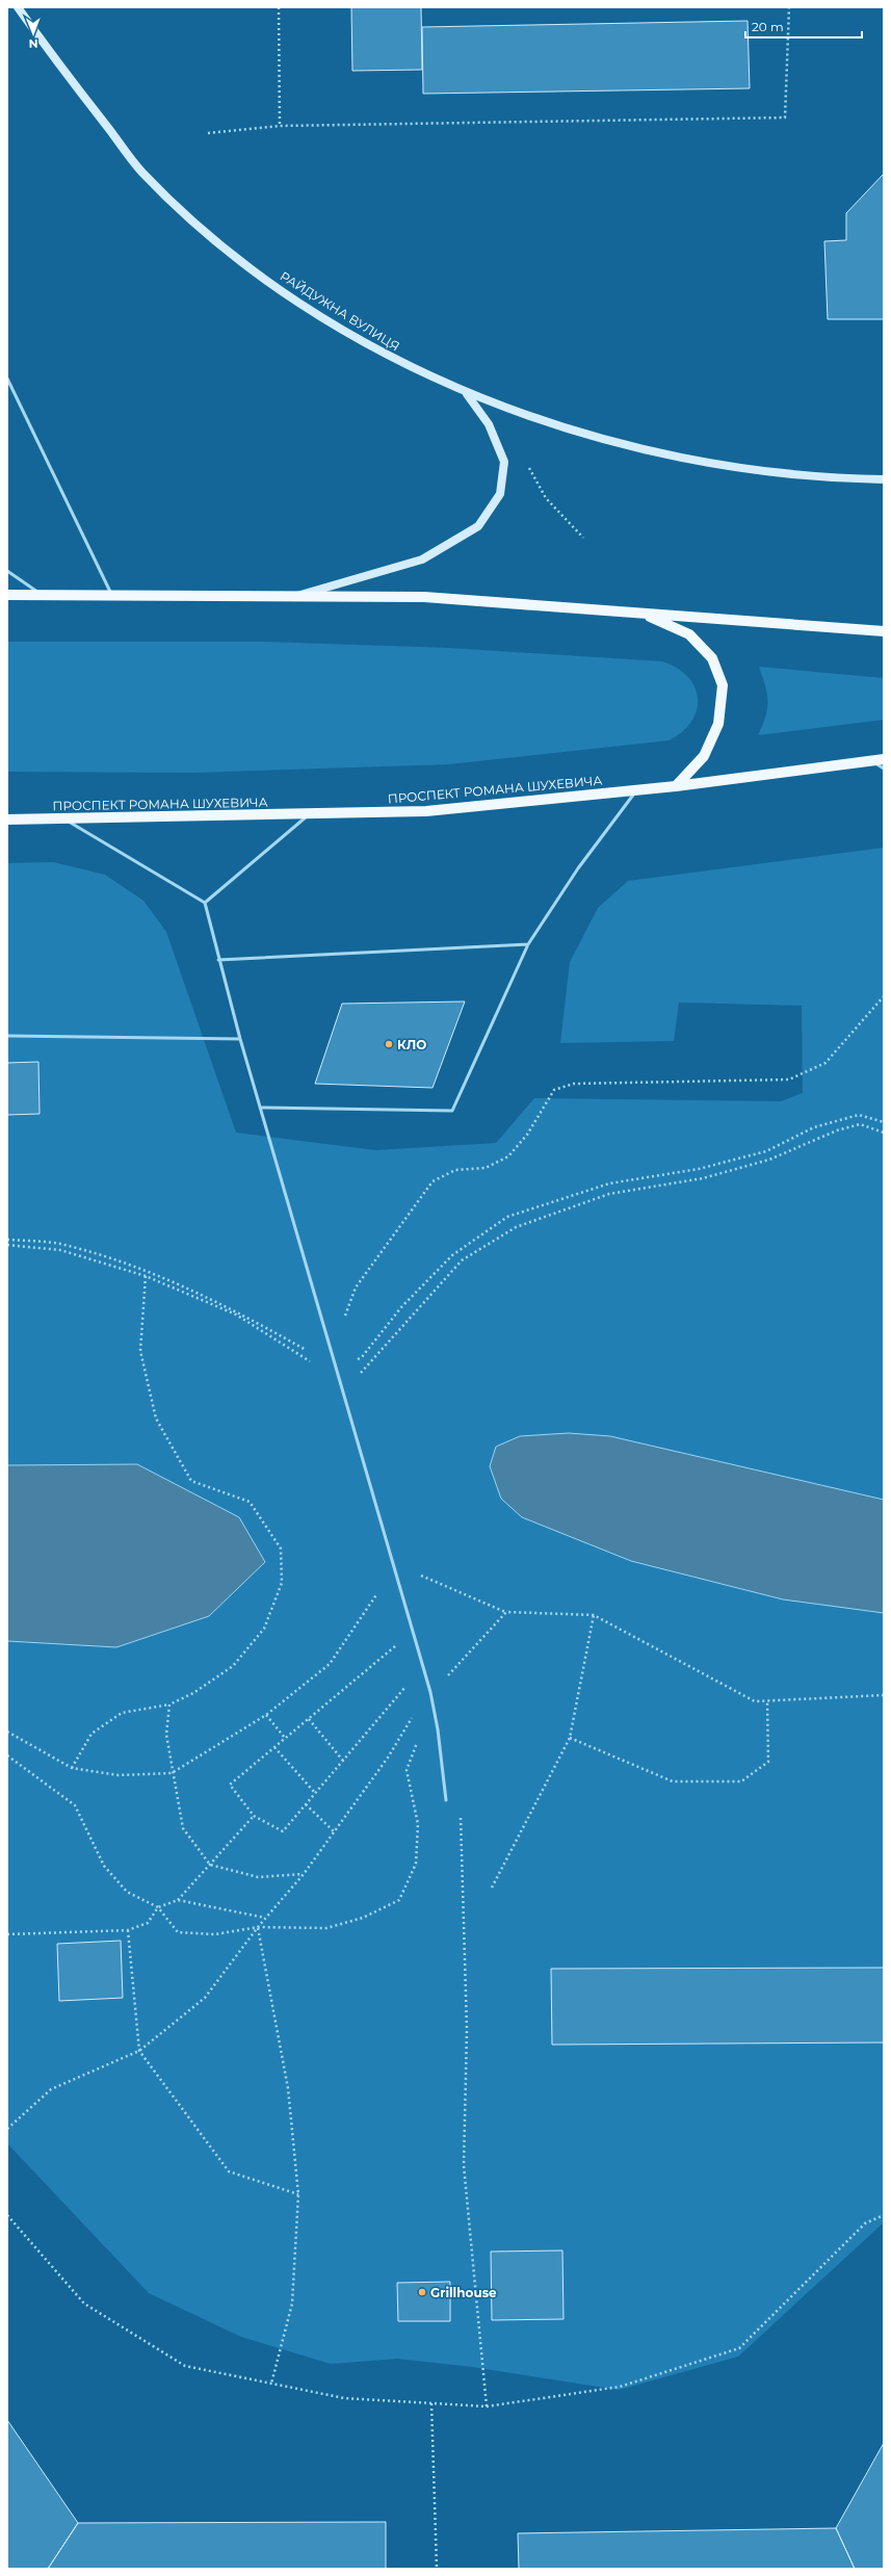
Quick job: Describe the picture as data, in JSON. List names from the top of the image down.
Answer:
{
  "streets": {
    "main road": ["ПРОСПЕКТ РОМАНА ШУХЕВИЧА"],
    "street": ["РАЙДУЖНА ВУЛИЦЯ"]
  },
  "places": ["КЛО", "Grillhouse"],
  "scale_bar": "20 m",
  "north": "bottom"
}
